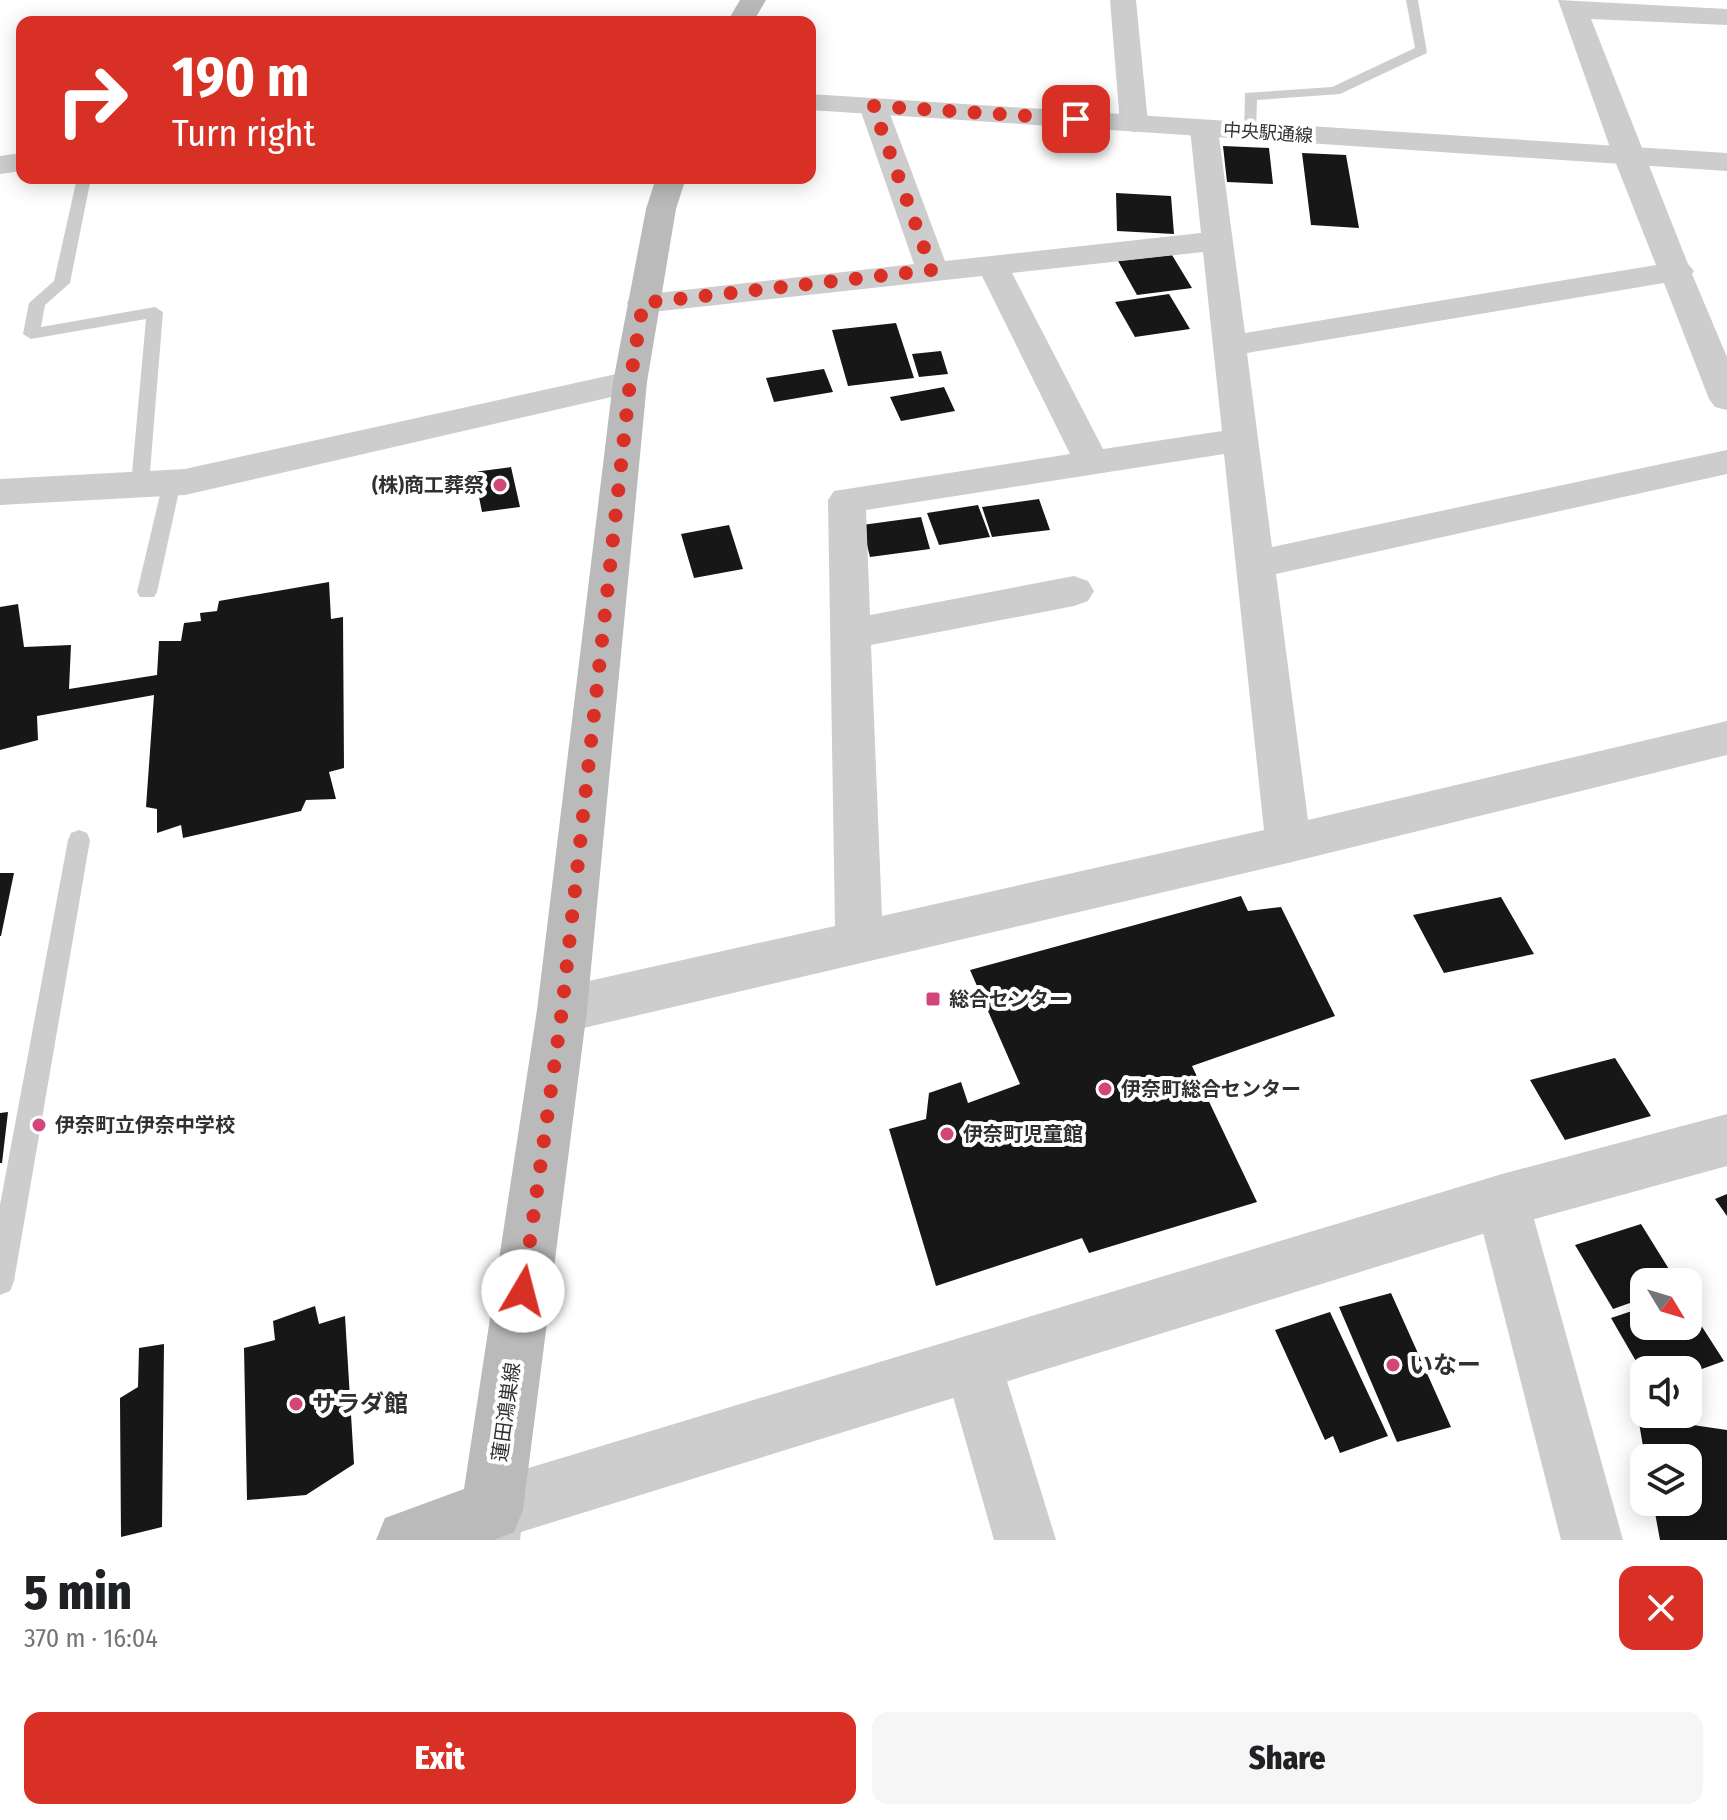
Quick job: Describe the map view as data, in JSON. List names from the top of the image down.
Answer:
{
  "streets": {
    "main road": ["蓮田鴻巣線"],
    "street": ["中央駅通線"]
  },
  "places": {
    "other": [
      "(株)商工葬祭",
      "伊奈町総合センター",
      "伊奈町立伊奈中学校",
      "伊奈町児童館",
      "いなー",
      "サラダ館"
    ],
    "transit": ["総合センター"]
  },
  "north": "bottom right",
  "page": {
    "turn": ["190 m", "Turn right"],
    "heading": ["5 min", "370 m · 16:04"],
    "buttons": ["Exit", "Share"]
  }
}
